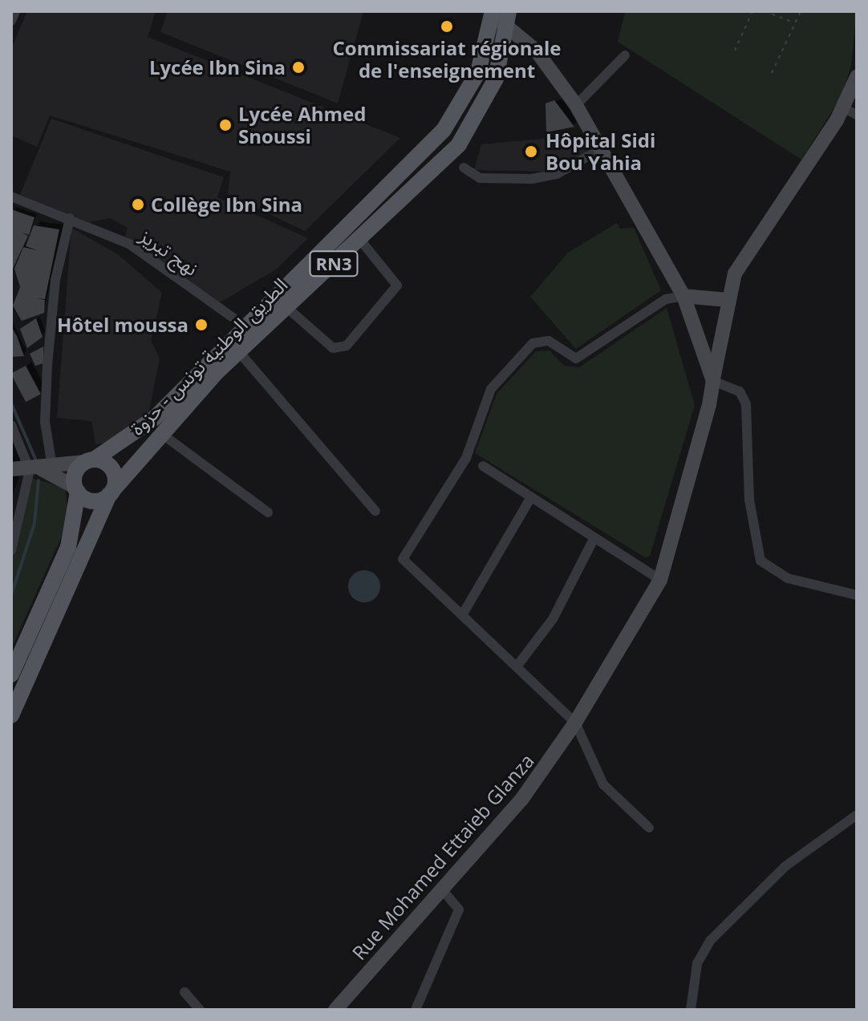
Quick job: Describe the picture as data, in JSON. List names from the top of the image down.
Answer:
{
  "streets": {
    "main road": ["RN3", "الطريق الوطنية تونس - حزوة"],
    "street": ["نهج تبريز", "Rue Mohamed Ettaieb Glanza"]
  },
  "crossings": [
    ["نهج تبريز", "الطريق الوطنية تونس - حزوة"],
    ["RN3", "الطريق الوطنية تونس - حزوة"]
  ],
  "places": [
    "Commissariat régionale de l'enseignement",
    "Lycée Ibn Sina",
    "Lycée Ahmed Snoussi",
    "Hôpital Sidi Bou Yahia",
    "Collège Ibn Sina",
    "Hôtel moussa"
  ]
}
